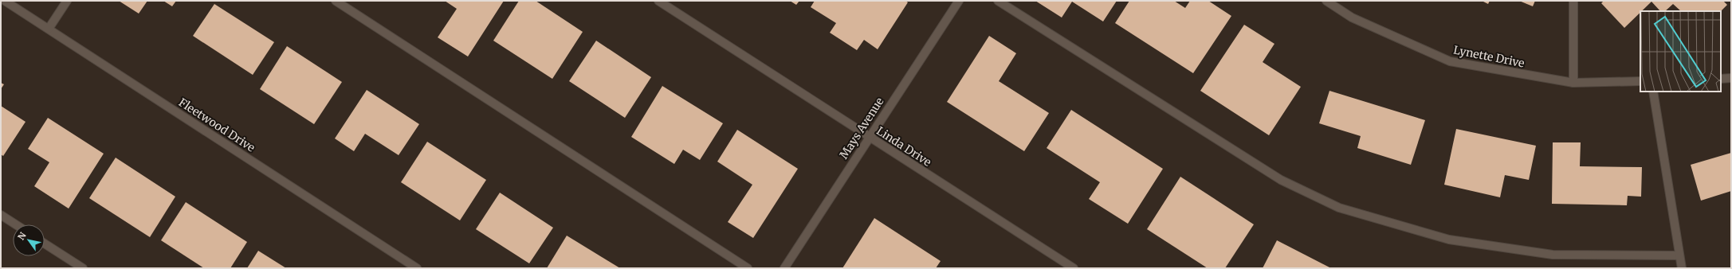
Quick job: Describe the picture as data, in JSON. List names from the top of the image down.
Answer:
{
  "streets": {
    "street": [
      "Lynette Drive",
      "Fleetwood Drive",
      "Mays Avenue",
      "Linda Drive"
    ]
  },
  "crossings": [
    ["Mays Avenue", "Linda Drive"]
  ],
  "north": "top left"
}
